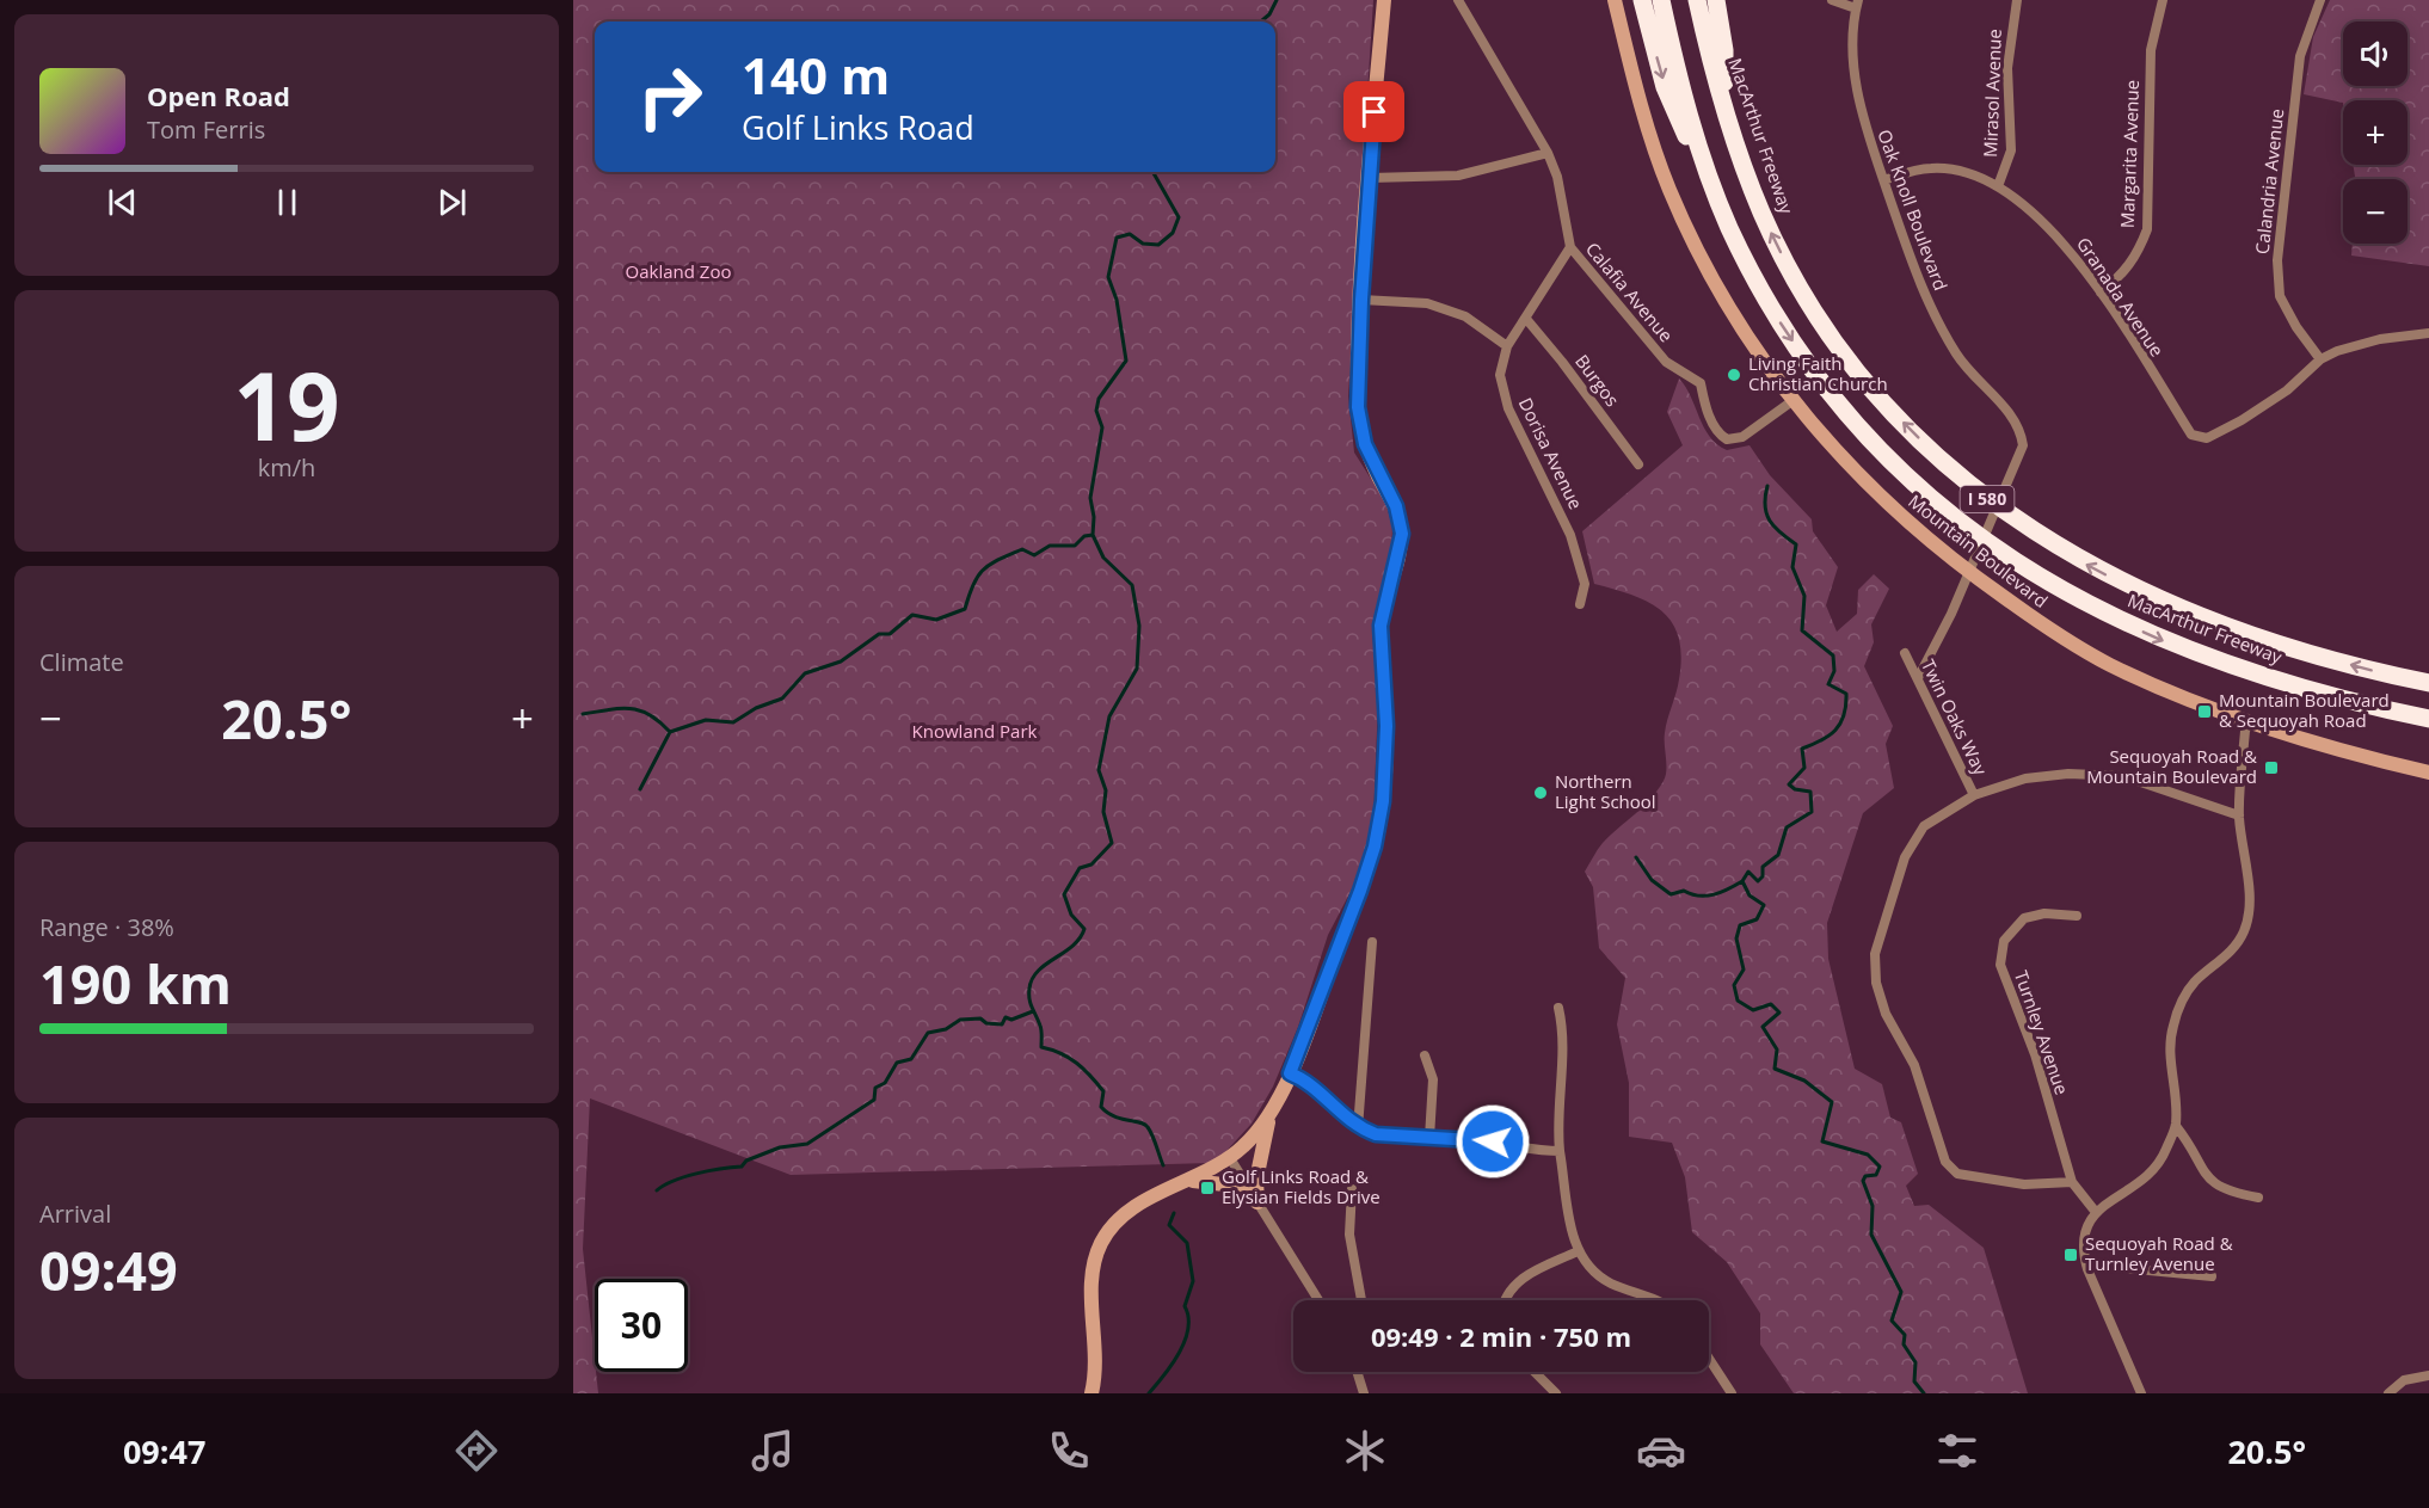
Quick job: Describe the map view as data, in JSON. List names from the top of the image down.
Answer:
{
  "streets": {
    "highway": ["MacArthur Freeway", "I 580"],
    "main road": ["Mountain Boulevard"],
    "street": [
      "Mirasol Avenue",
      "Margarita Avenue",
      "Calandria Avenue",
      "Oak Knoll Boulevard",
      "Calafia Avenue",
      "Granada Avenue",
      "Burgos",
      "Dorisa Avenue",
      "Twin Oaks Way",
      "Turnley Avenue"
    ]
  },
  "crossings": [
    ["Mirasol Avenue", "Granada Avenue"],
    ["Margarita Avenue", "Granada Avenue"],
    ["Calandria Avenue", "Granada Avenue"],
    ["Oak Knoll Boulevard", "Granada Avenue"],
    ["Oak Knoll Boulevard", "Twin Oaks Way"],
    ["Calafia Avenue", "Dorisa Avenue"],
    ["Calafia Avenue", "Mountain Boulevard"],
    ["Burgos", "Dorisa Avenue"]
  ],
  "parks": ["Oakland Zoo", "Knowland Park"],
  "places": {
    "other": ["Living Faith Christian Church", "Northern Light School"],
    "transit": [
      "Mountain Boulevard & Sequoyah Road",
      "Sequoyah Road & Mountain Boulevard",
      "Golf Links Road & Elysian Fields Drive",
      "Sequoyah Road & Turnley Avenue"
    ]
  },
  "page": {
    "map_buttons": ["+", "−"],
    "turn": ["140 m", "Golf Links Road"],
    "song": ["Open Road", "Tom Ferris"],
    "tile": [
      ["19", "km/h"],
      "Climate",
      ["Range · 38%", "190 km"],
      ["Arrival", "09:49"]
    ],
    "heat": ["−", "20.5°", "+"],
    "limit": "30",
    "trip": "09:49 · 2 min · 750 m",
    "tabs": ["09:47", "20.5°"]
  }
}
